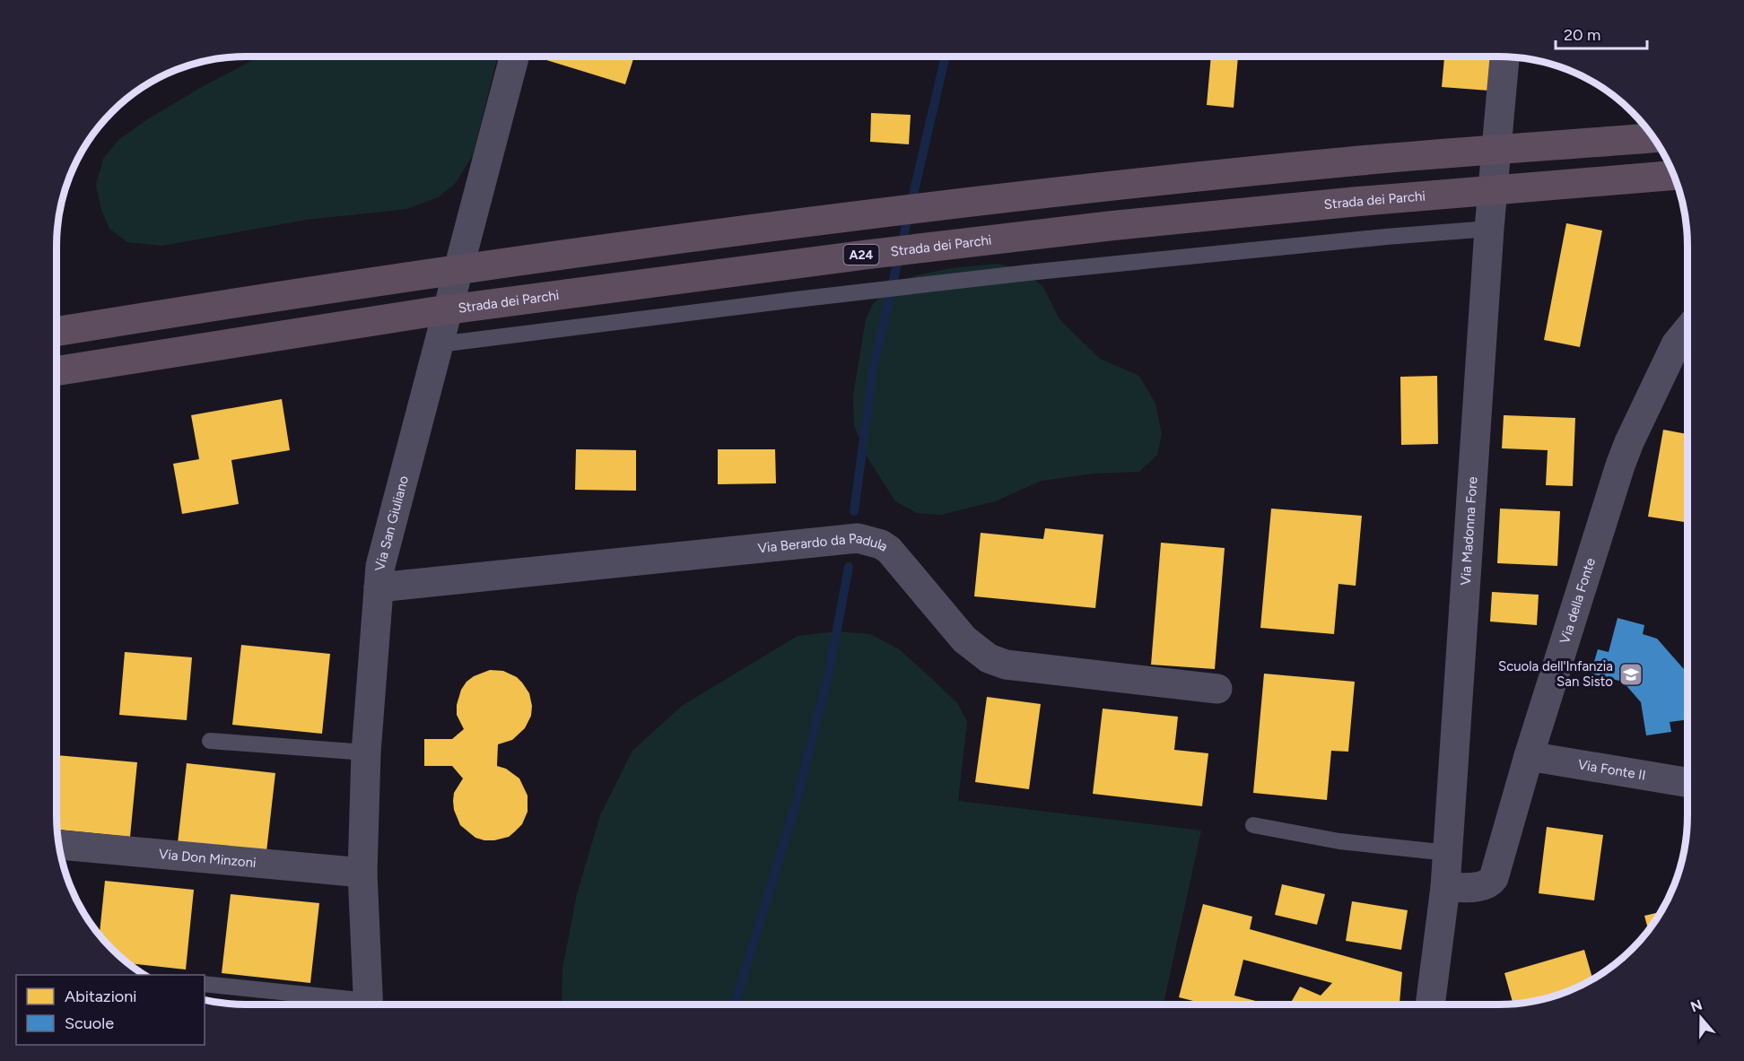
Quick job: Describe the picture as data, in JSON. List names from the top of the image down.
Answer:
{
  "streets": {
    "highway": ["Strada dei Parchi", "A24"],
    "street": [
      "Via San Giuliano",
      "Via Madonna Fore",
      "Via Berardo da Padula",
      "Via della Fonte",
      "Via Fonte II",
      "Via Don Minzoni"
    ]
  },
  "crossings": [
    ["Via San Giuliano", "Via Berardo da Padula"],
    ["Via San Giuliano", "Via Don Minzoni"],
    ["Via Madonna Fore", "Via della Fonte"],
    ["Via della Fonte", "Via Fonte II"]
  ],
  "places": {
    "school or university": ["Scuola dell'Infanzia San Sisto"]
  },
  "legend": ["Abitazioni", "Scuole"],
  "scale_bar": "20 m",
  "north": "top"
}
